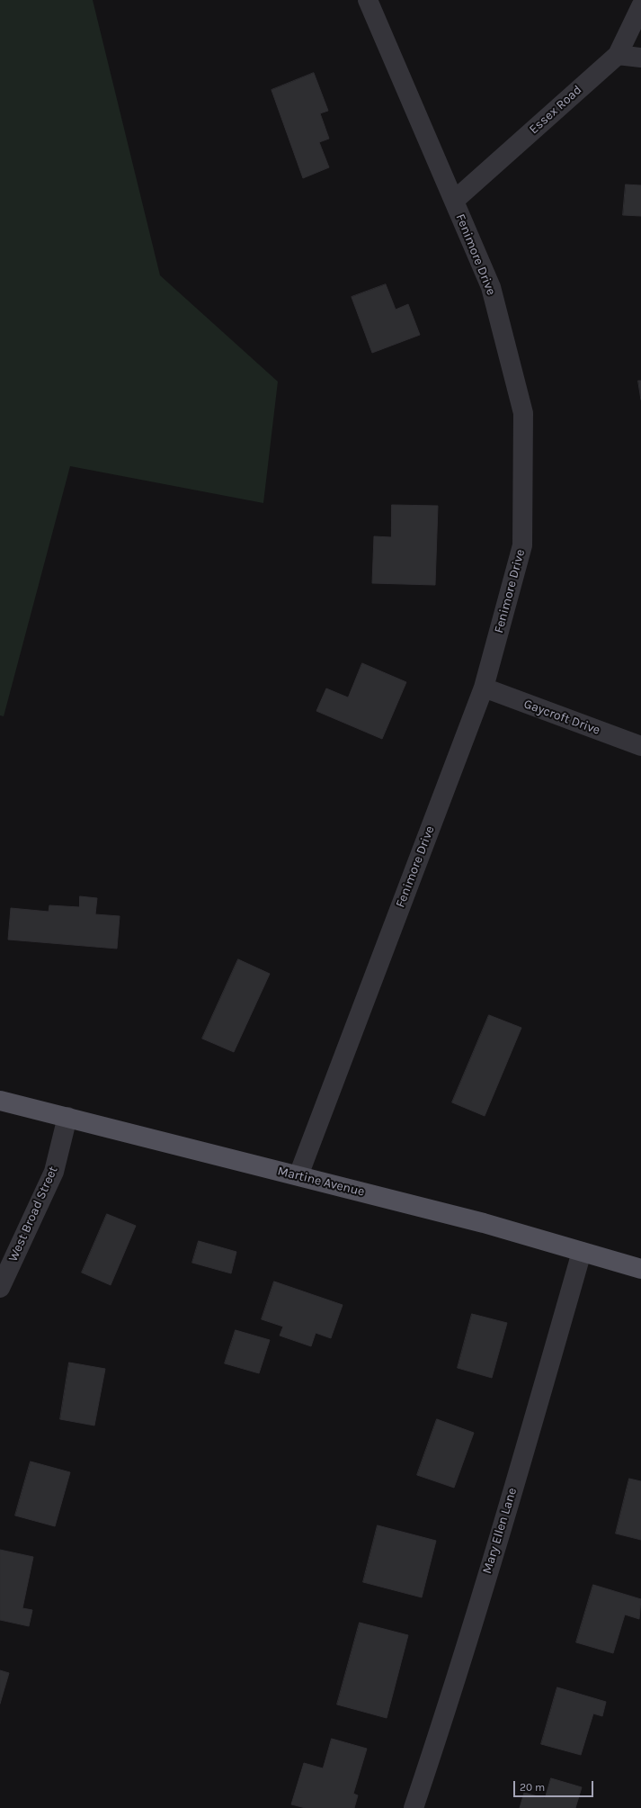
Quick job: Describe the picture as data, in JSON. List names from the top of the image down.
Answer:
{
  "streets": {
    "main road": ["Martine Avenue"],
    "street": [
      "Essex Road",
      "Fenimore Drive",
      "Gaycroft Drive",
      "West Broad Street",
      "Mary Ellen Lane"
    ]
  },
  "crossings": [
    ["Essex Road", "Fenimore Drive"],
    ["Fenimore Drive", "Gaycroft Drive"],
    ["Fenimore Drive", "Martine Avenue"],
    ["Martine Avenue", "West Broad Street"],
    ["Martine Avenue", "Mary Ellen Lane"]
  ],
  "scale_bar": "20 m"
}
